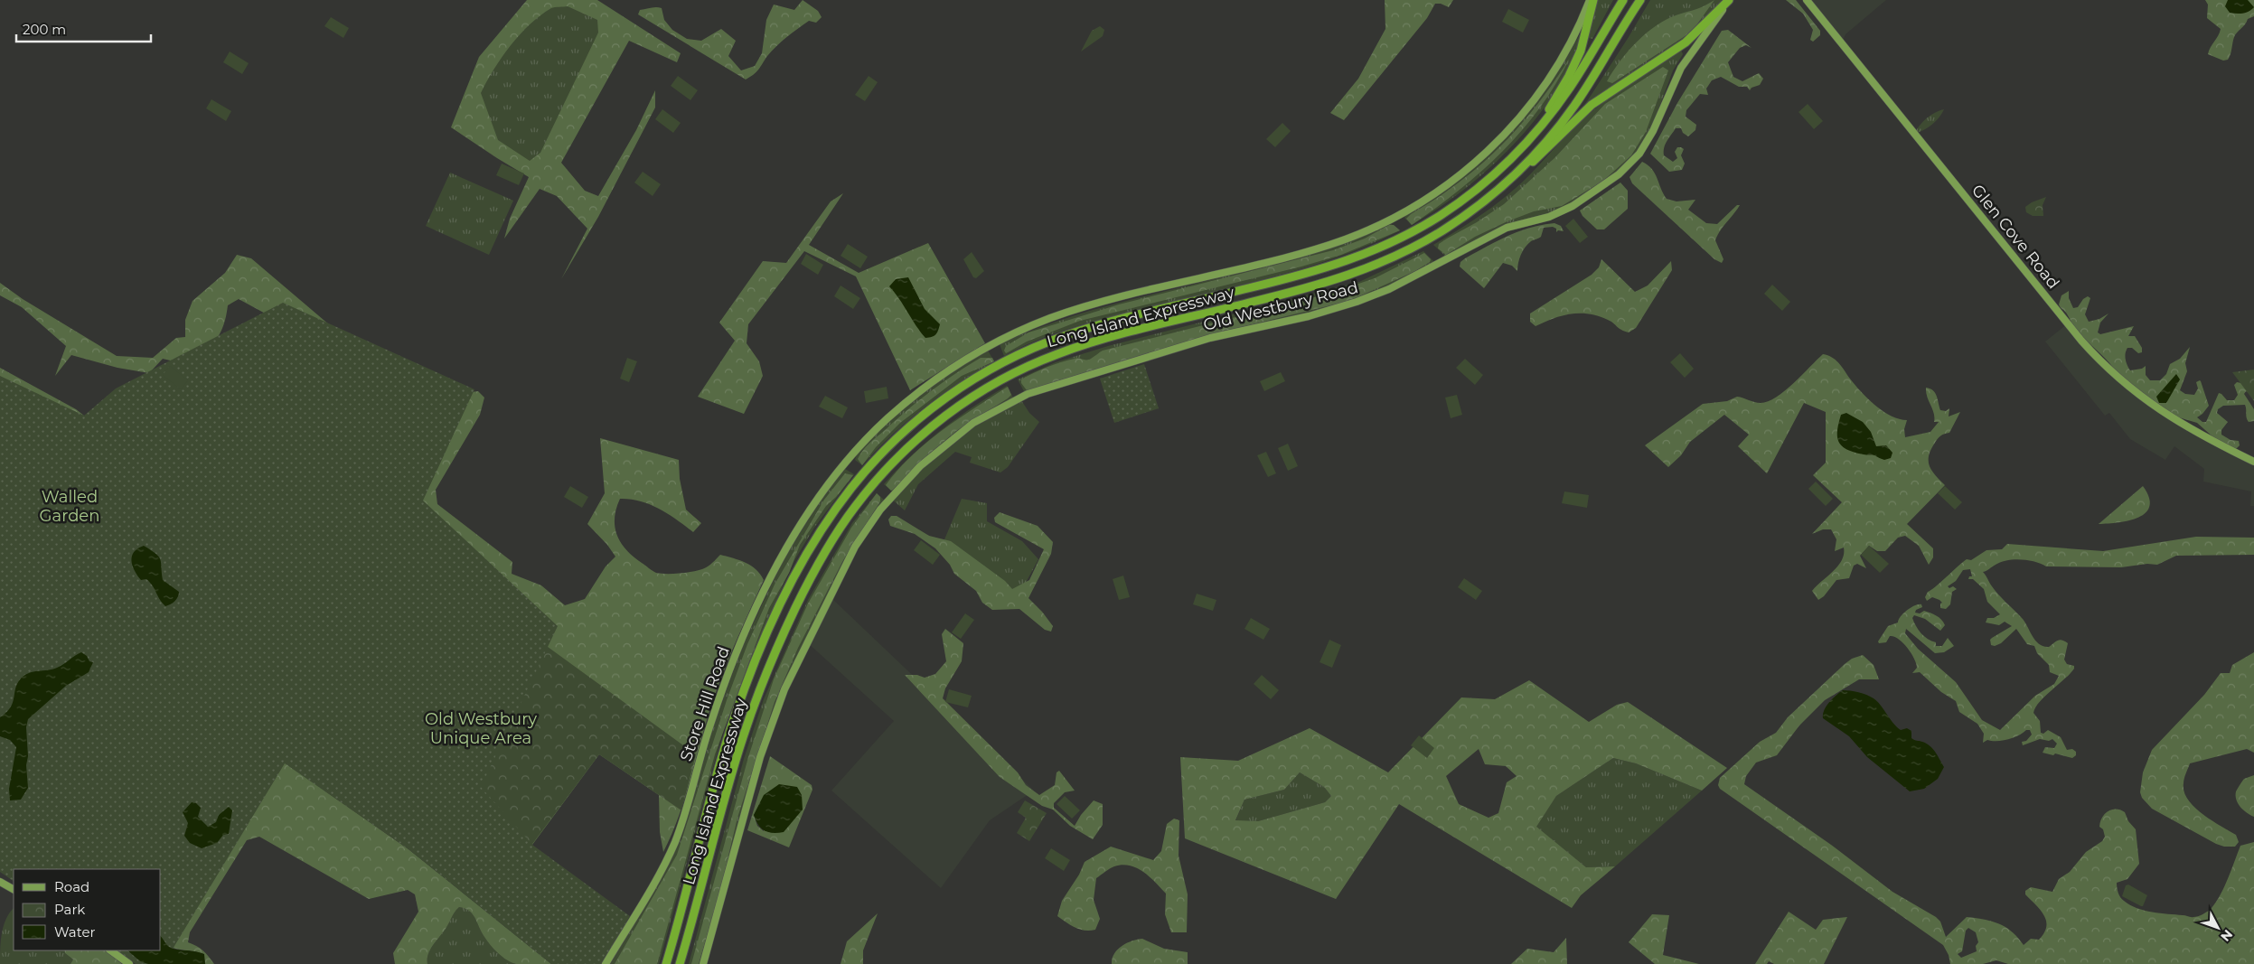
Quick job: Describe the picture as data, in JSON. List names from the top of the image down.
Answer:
{
  "streets": {
    "highway": ["Long Island Expressway"],
    "main road": ["Glen Cove Road", "Old Westbury Road", "Store Hill Road"]
  },
  "parks": ["Walled Garden", "Old Westbury Unique Area"],
  "legend": ["Road", "Park", "Water"],
  "scale_bar": "200 m",
  "north": "bottom right"
}
